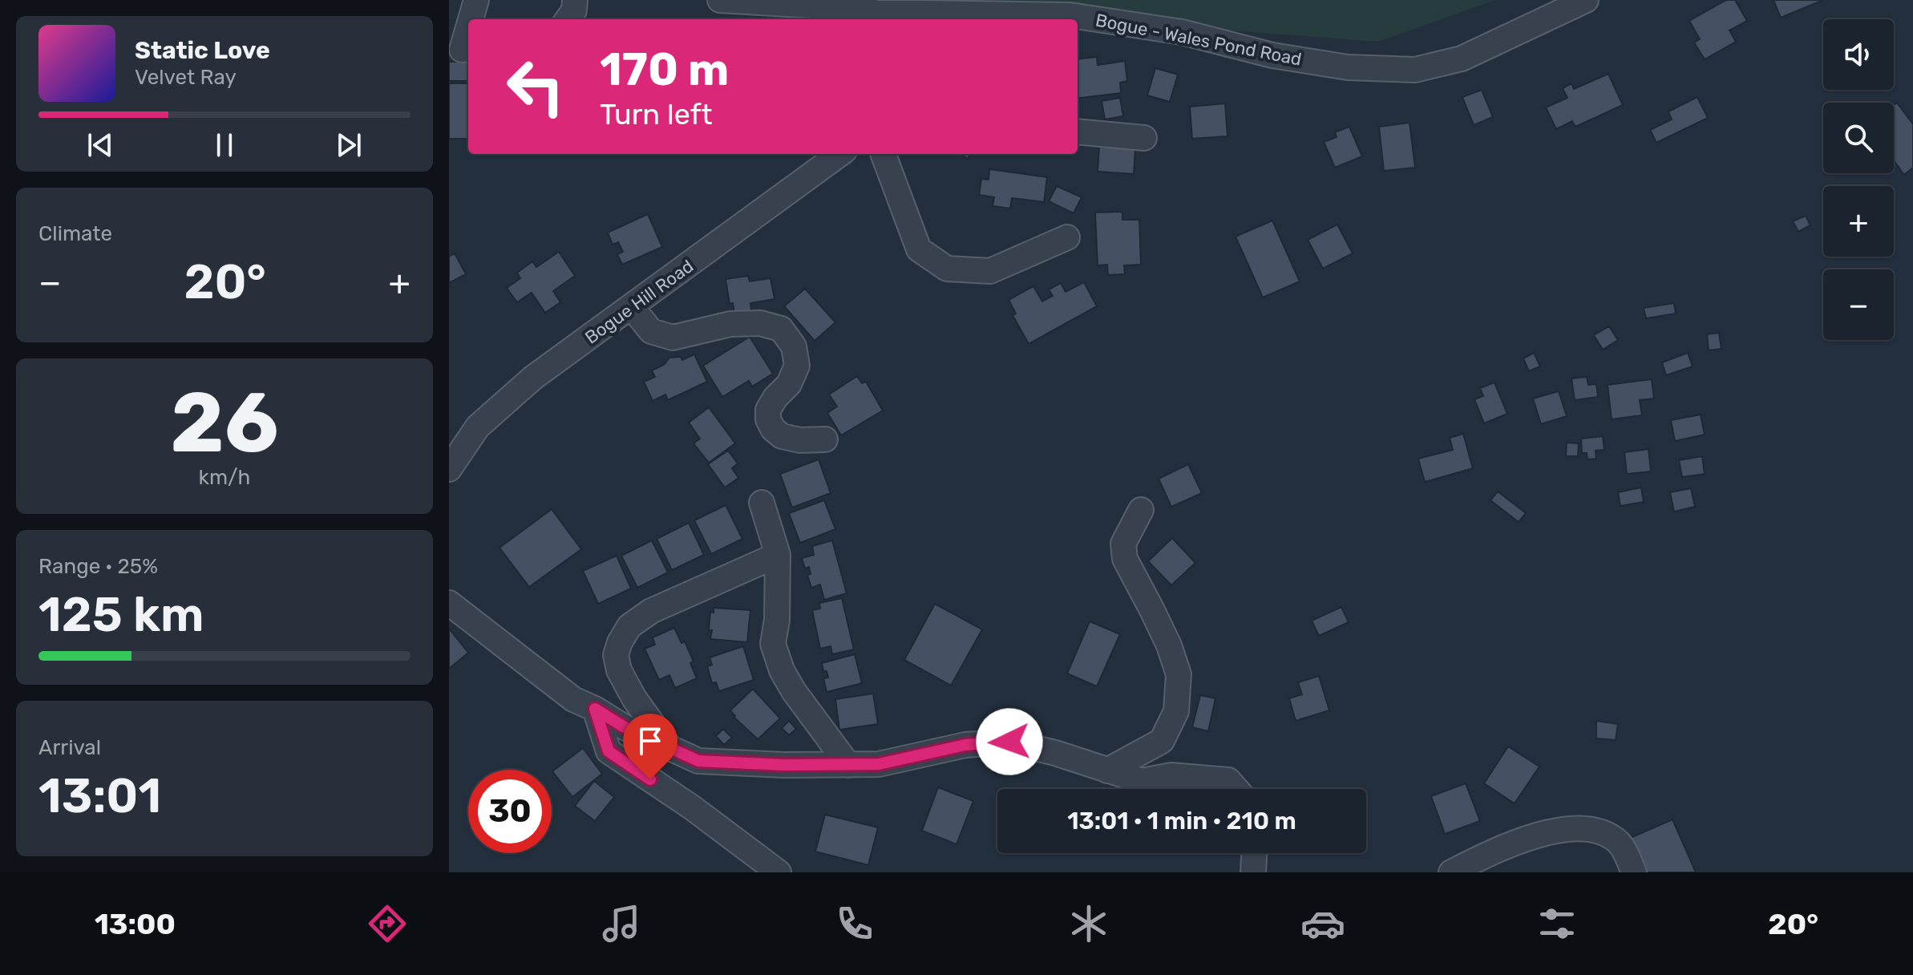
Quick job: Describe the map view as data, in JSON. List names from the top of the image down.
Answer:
{
  "streets": {
    "street": ["Bogue - Wales Pond Road", "Bogue Hill Road"]
  },
  "page": {
    "map_buttons": ["+", "−"],
    "turn": ["170 m", "Turn left"],
    "song": ["Static Love", "Velvet Ray"],
    "tile": [
      "Climate",
      ["26", "km/h"],
      ["Range · 25%", "125 km"],
      ["Arrival", "13:01"]
    ],
    "heat": ["−", "20°", "+"],
    "limit": "30",
    "trip": "13:01 · 1 min · 210 m",
    "tabs": ["13:00", "20°"]
  }
}
